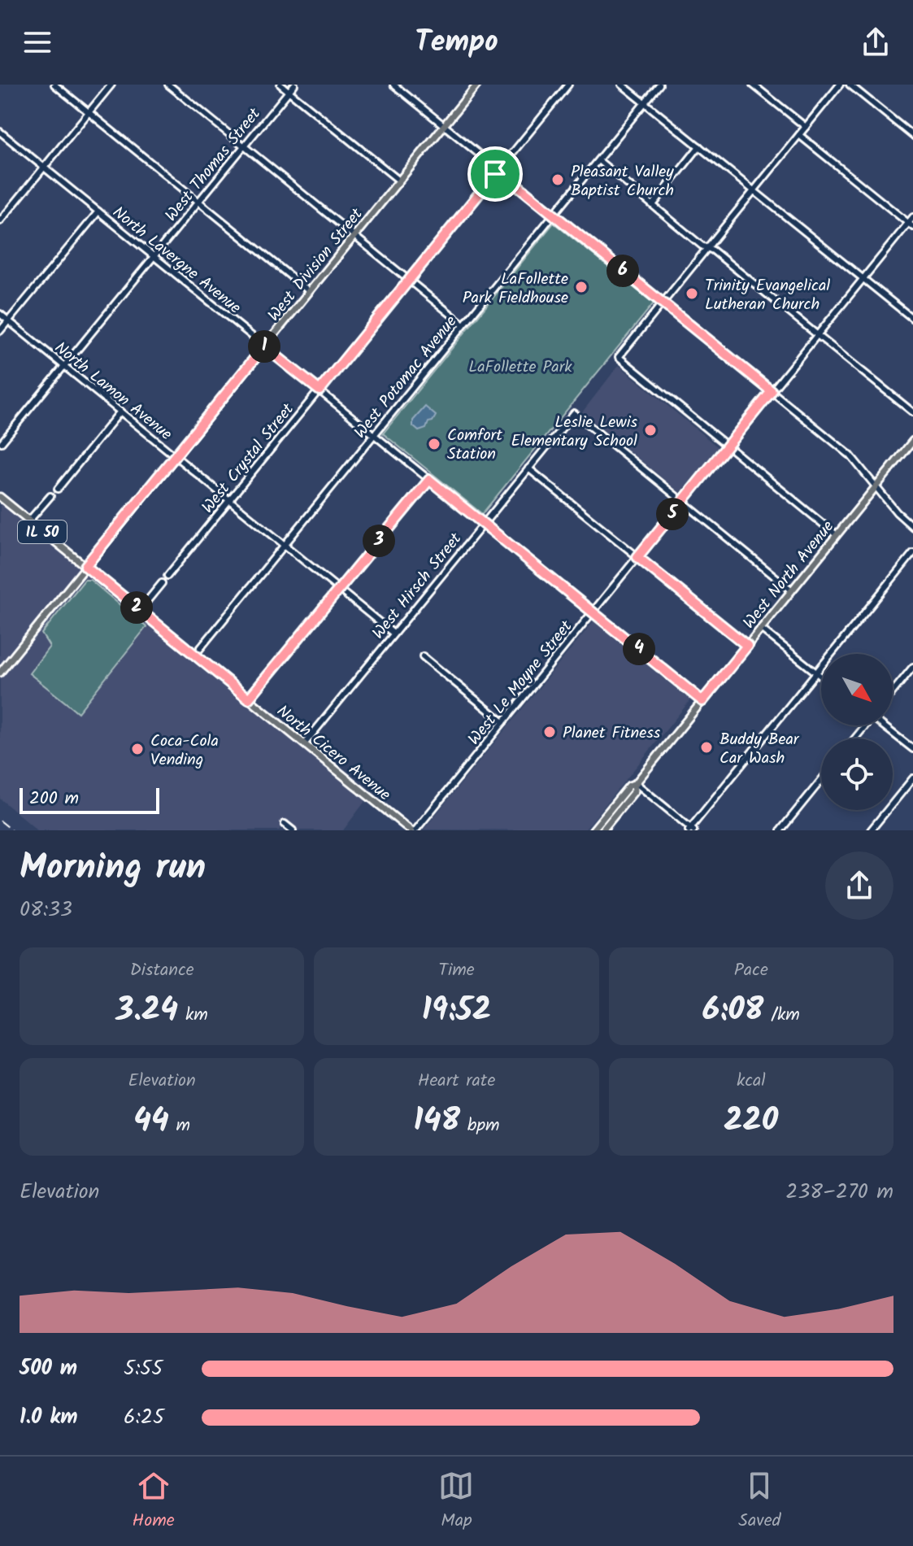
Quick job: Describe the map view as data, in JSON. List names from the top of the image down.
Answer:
{
  "streets": {
    "main road": [
      "West Division Street",
      "IL 50",
      "West North Avenue",
      "North Cicero Avenue"
    ],
    "street": [
      "West Thomas Street",
      "North Lavergne Avenue",
      "West Potomac Avenue",
      "North Lamon Avenue",
      "West Crystal Street",
      "West Hirsch Street",
      "West Le Moyne Street"
    ]
  },
  "crossings": [
    ["West Thomas Street", "North Lavergne Avenue"],
    ["West Thomas Street", "North Lamon Avenue"],
    ["North Lavergne Avenue", "West Division Street"],
    ["North Lavergne Avenue", "West Potomac Avenue"],
    ["North Lavergne Avenue", "West Crystal Street"],
    ["North Lavergne Avenue", "West North Avenue"],
    ["North Lavergne Avenue", "West Hirsch Street"],
    ["North Lavergne Avenue", "West Le Moyne Street"],
    ["West Division Street", "North Lamon Avenue"],
    ["West Division Street", "North Cicero Avenue"],
    ["West Potomac Avenue", "North Lamon Avenue"],
    ["West Potomac Avenue", "North Cicero Avenue"],
    ["North Lamon Avenue", "West Crystal Street"],
    ["North Lamon Avenue", "West Hirsch Street"],
    ["West Hirsch Street", "West Le Moyne Street"],
    ["West Hirsch Street", "North Cicero Avenue"]
  ],
  "parks": ["LaFollette Park"],
  "places": [
    "Pleasant Valley Baptist Church",
    "LaFollette Park Fieldhouse",
    "Trinity Evangelical Lutheran Church",
    "Leslie Lewis Elementary School",
    "Comfort Station",
    "Planet Fitness",
    "Buddy Bear Car Wash",
    "Coca-Cola Vending"
  ],
  "scale_bar": "200 m",
  "north": "bottom right",
  "page": {
    "header": "Tempo",
    "pins": [
      "6",
      "1",
      "5",
      "3",
      "2",
      "4"
    ],
    "scale": "200 m",
    "heading": ["Morning run", "08:33"],
    "stats": [
      ["Distance", "3.24 km"],
      ["Time", "19:52"],
      ["Pace", "6:08 /km"],
      ["Elevation", "44 m"],
      ["Heart rate", "148 bpm"],
      ["kcal", "220"]
    ],
    "chart": ["Elevation", "238–270 m"],
    "list": [
      {
        "name": "500 m",
        "note": "5:55"
      },
      {
        "name": "1.0 km",
        "note": "6:25"
      }
    ],
    "tabs": ["Home", "Map", "Saved"]
  }
}
